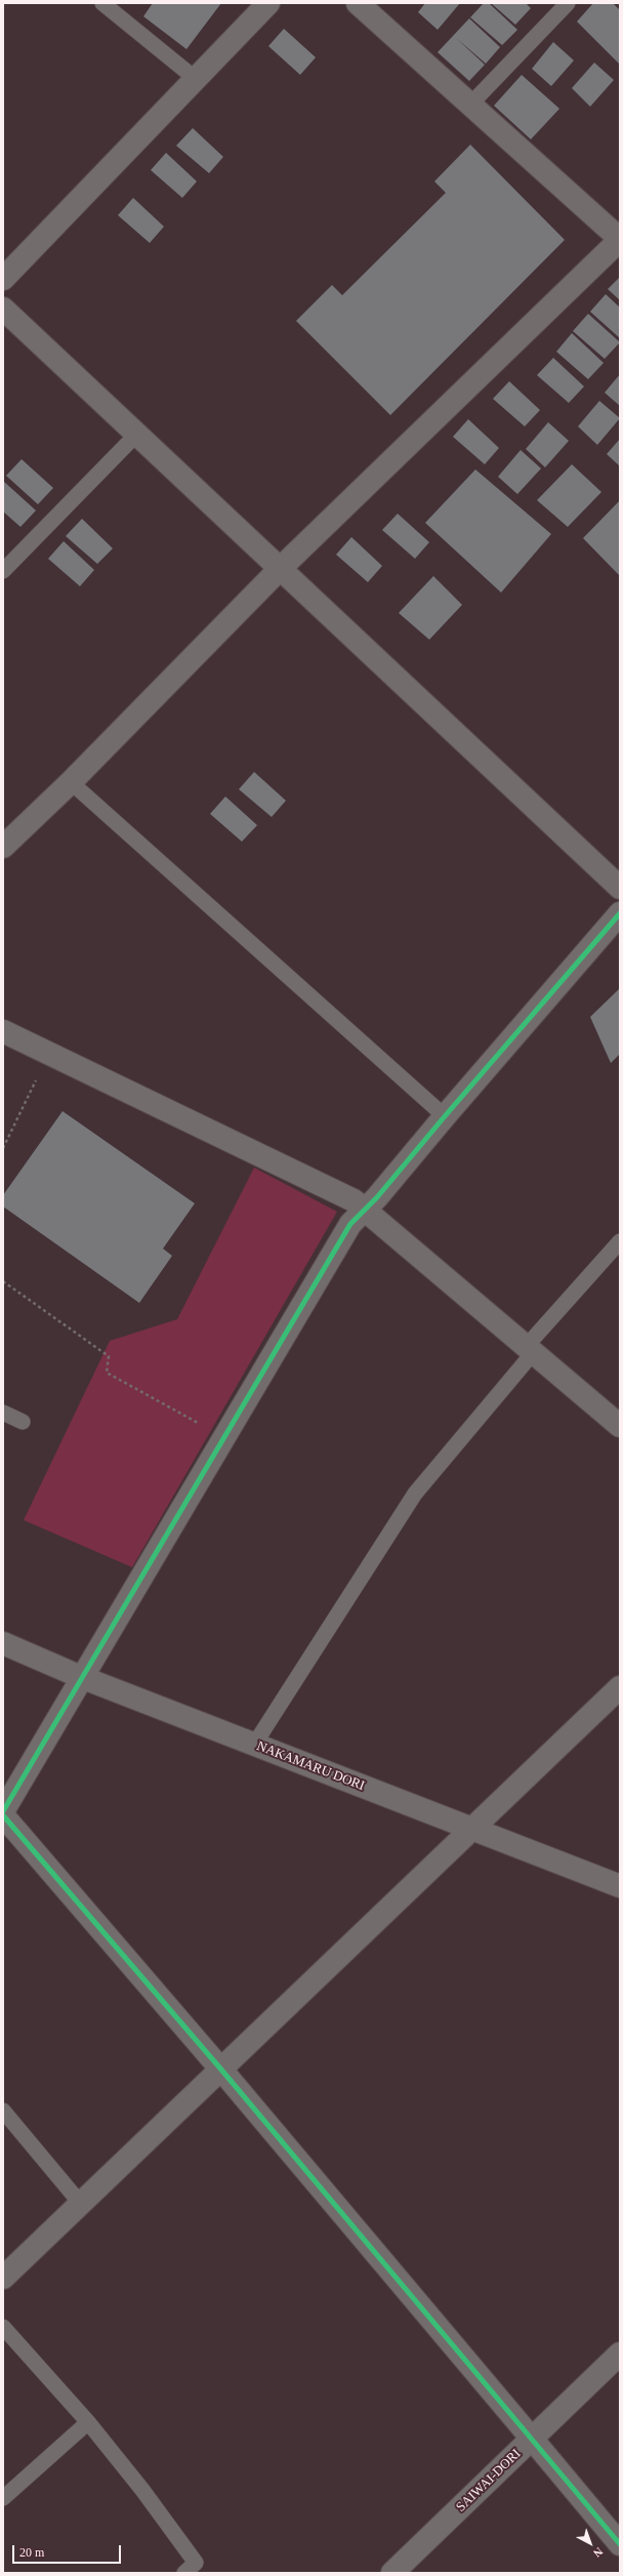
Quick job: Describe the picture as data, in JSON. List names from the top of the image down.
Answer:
{
  "streets": {
    "street": ["NAKAMARU DORI", "SAIWAI-DORI"]
  },
  "scale_bar": "20 m",
  "north": "bottom right"
}
